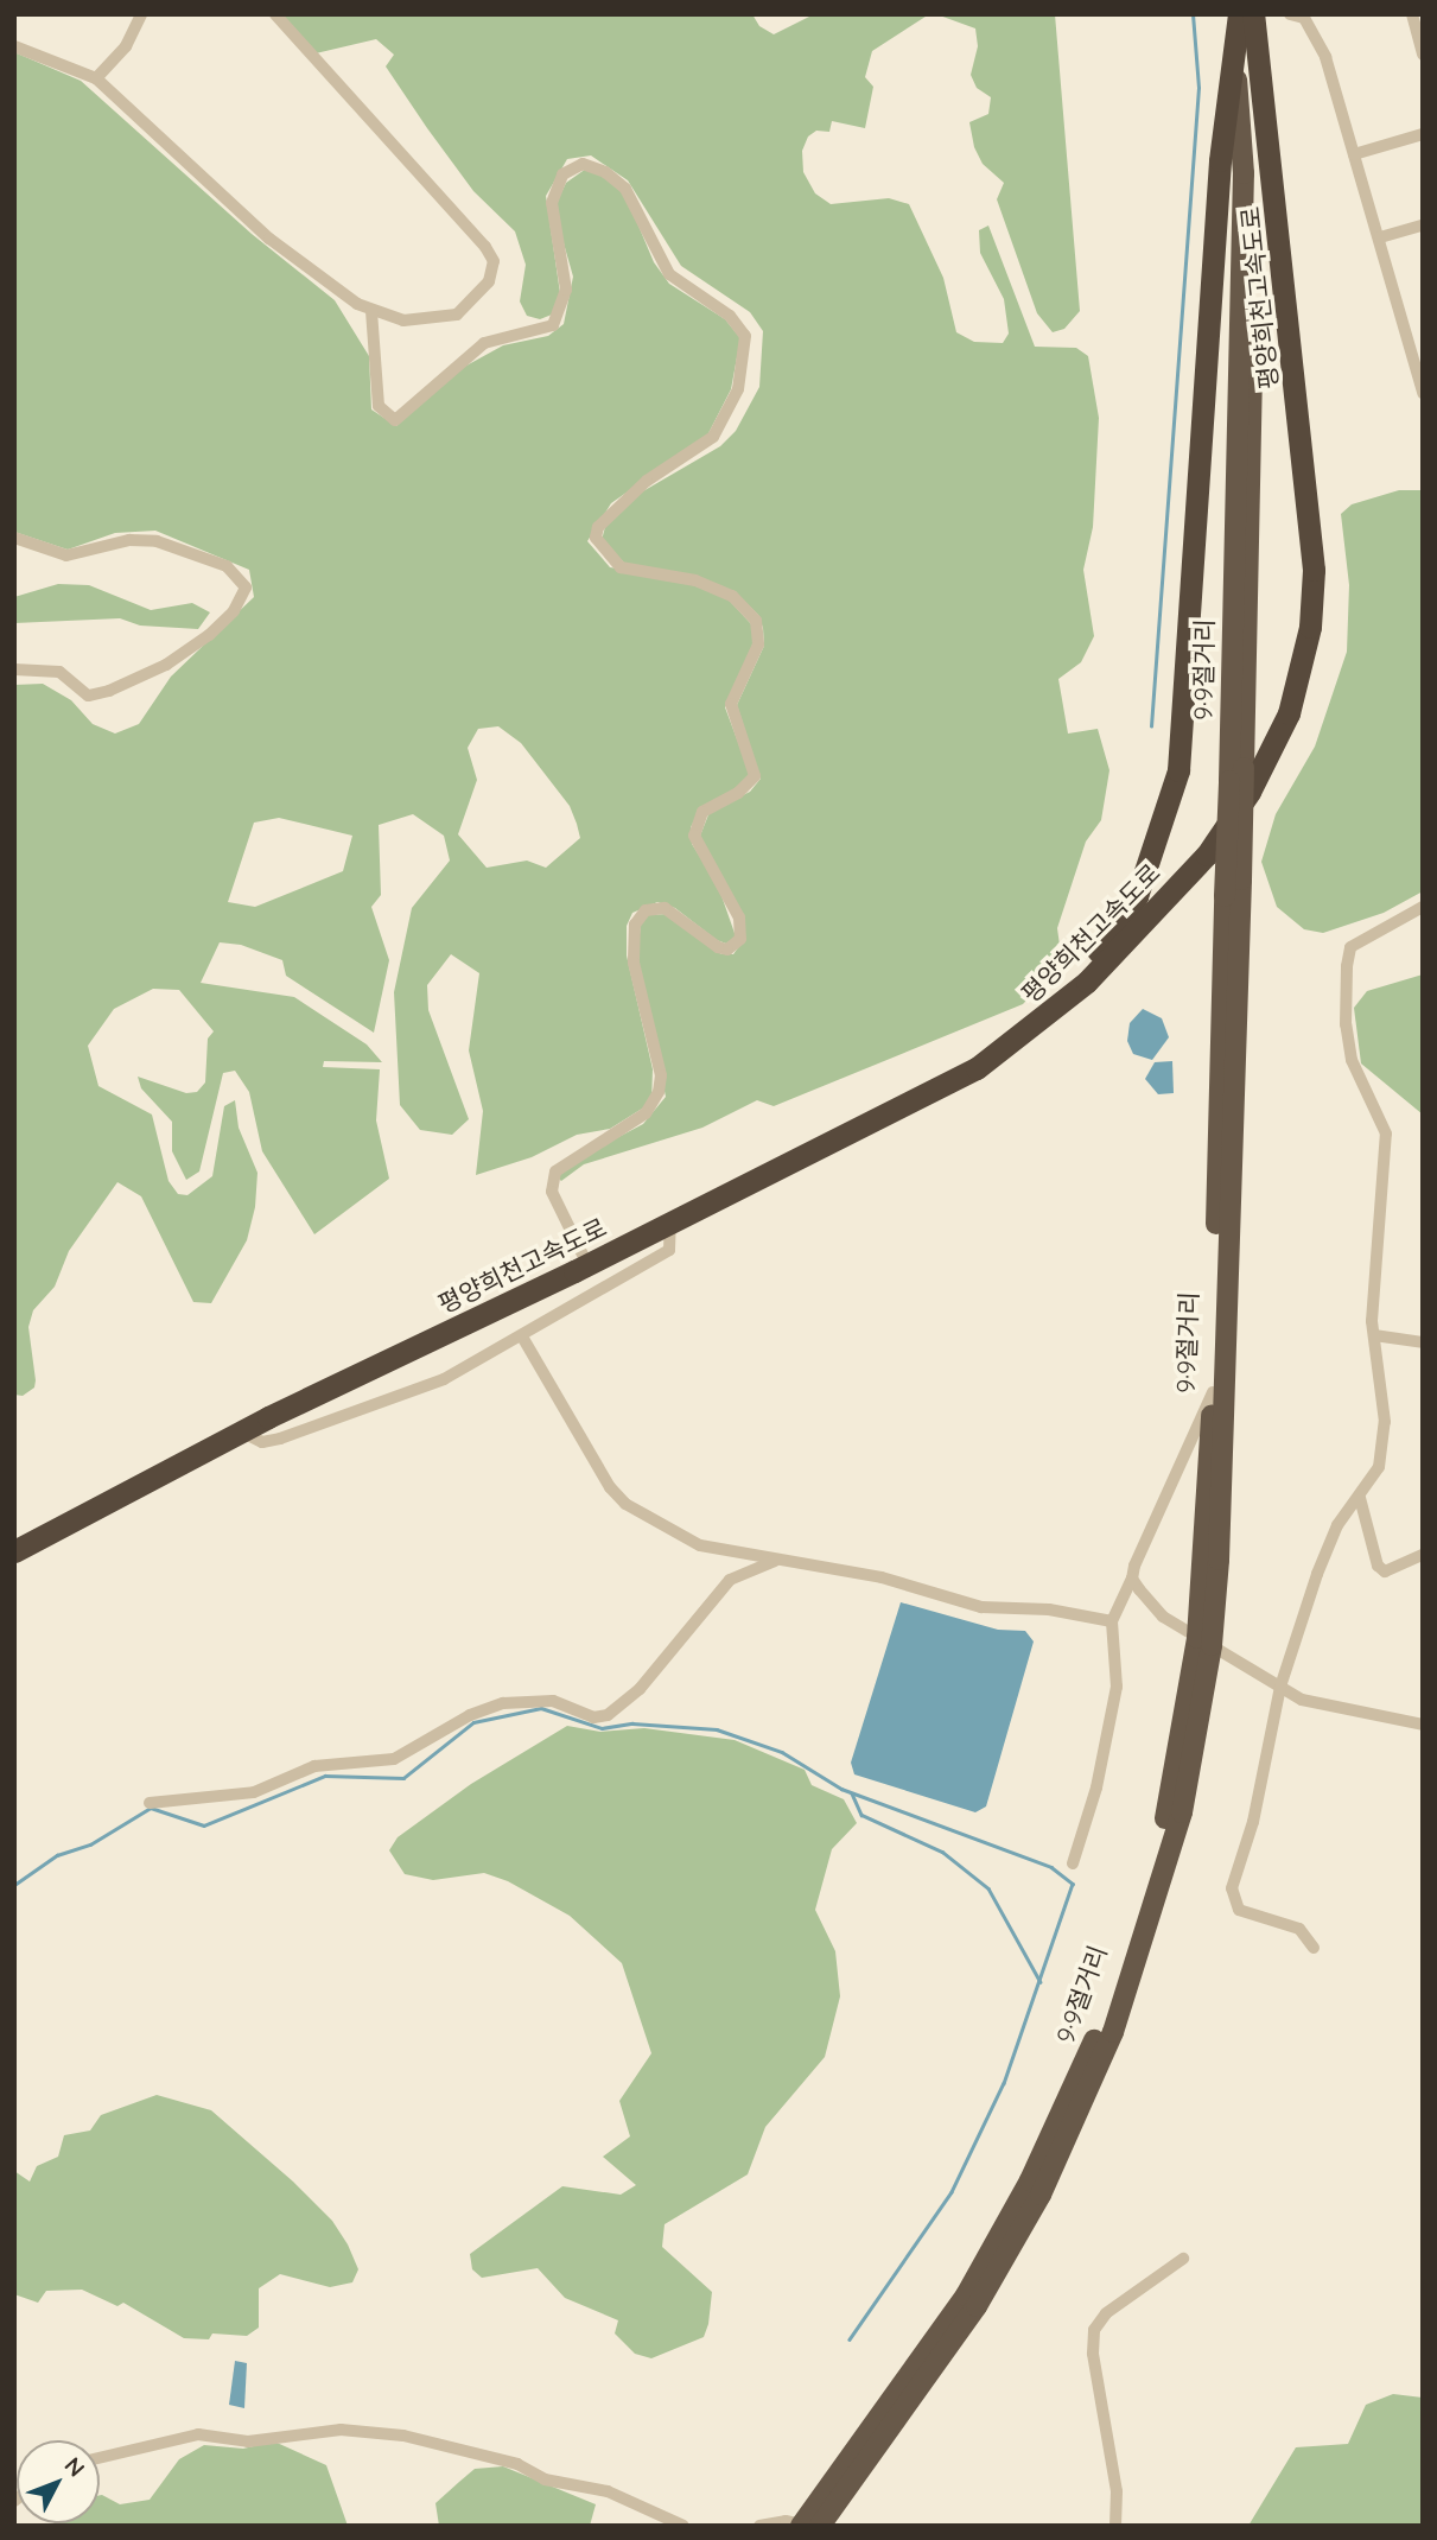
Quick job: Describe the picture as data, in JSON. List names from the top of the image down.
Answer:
{
  "streets": {
    "highway": ["평양희천고속도로", "9·9절거리"]
  },
  "crossings": [
    ["평양희천고속도로", "9·9절거리"]
  ],
  "north": "top right"
}
